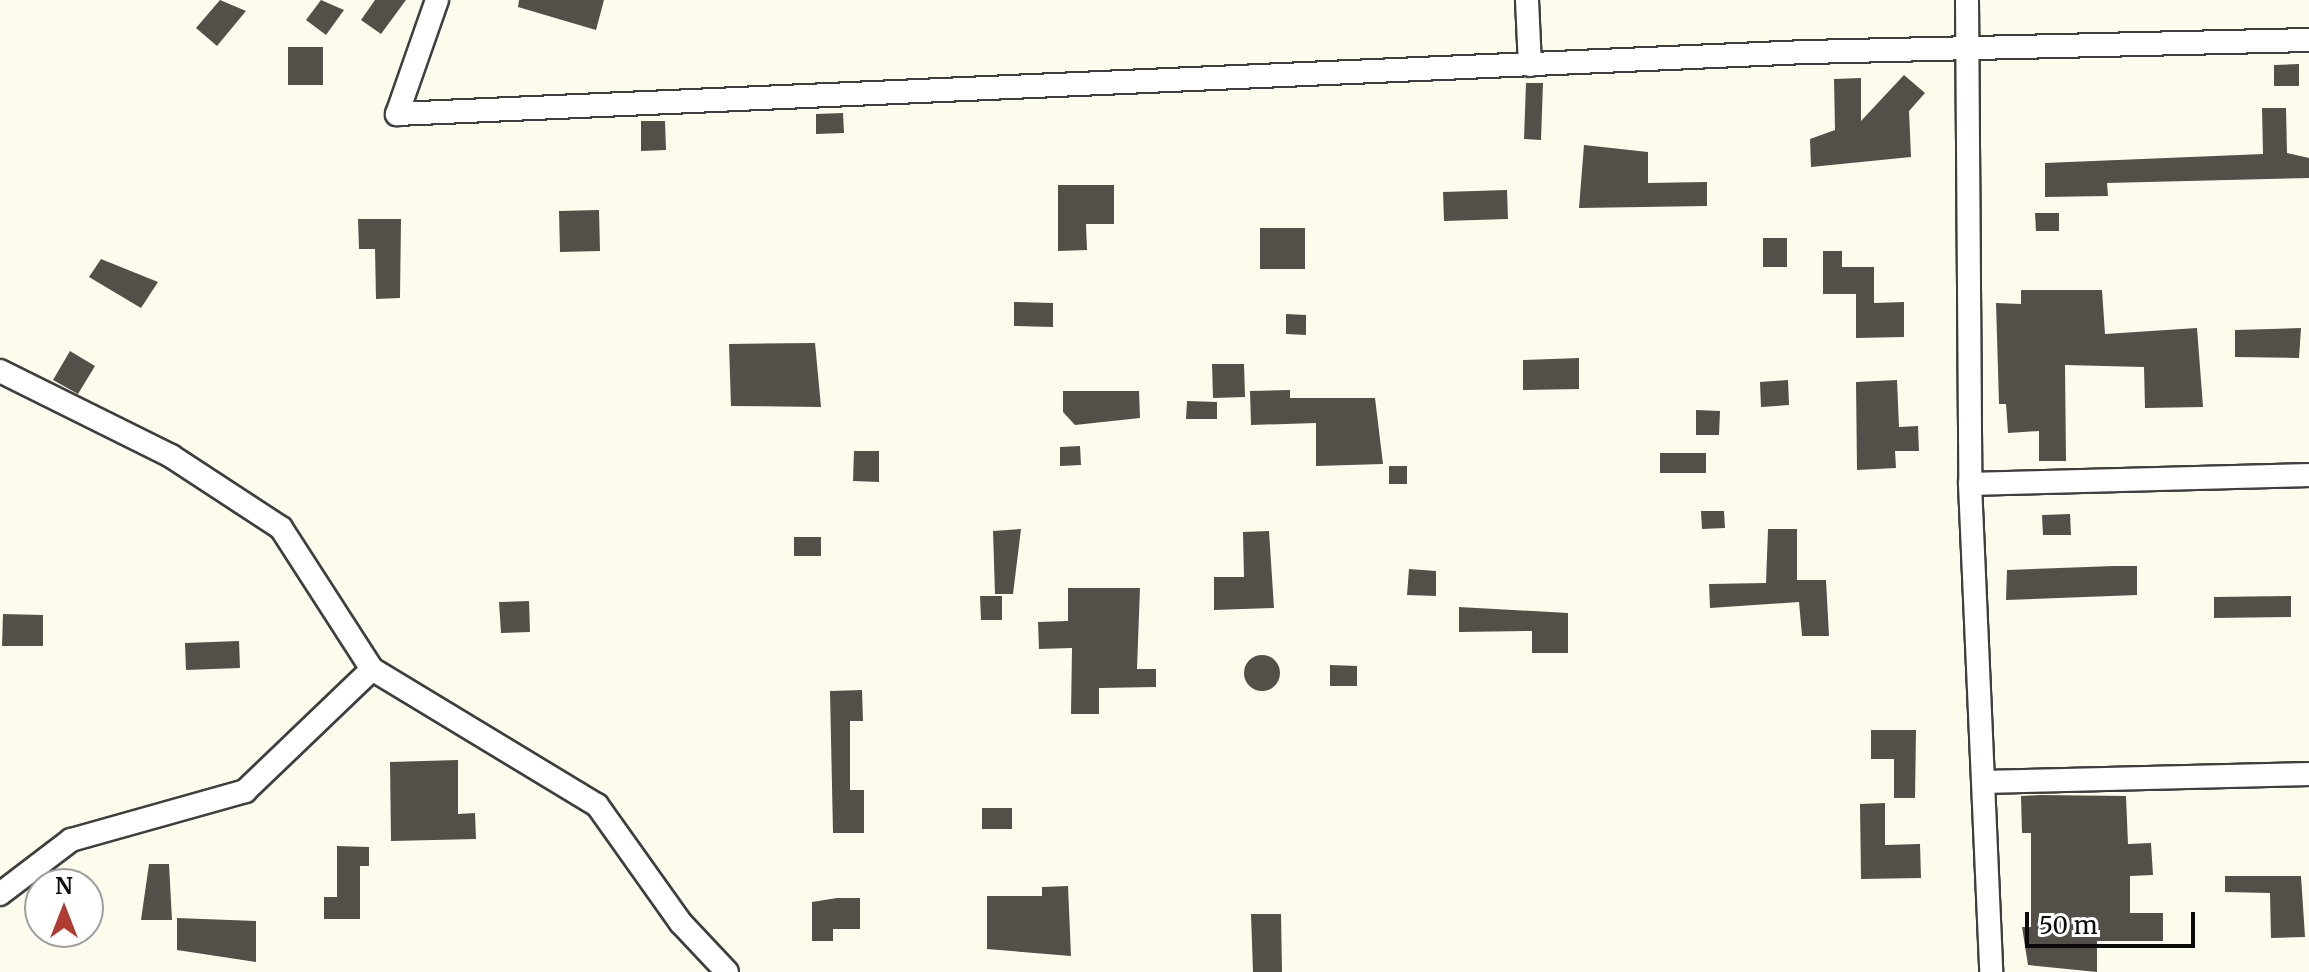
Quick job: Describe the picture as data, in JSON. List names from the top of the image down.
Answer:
{
  "scale_bar": "50 m",
  "north": "top"
}
